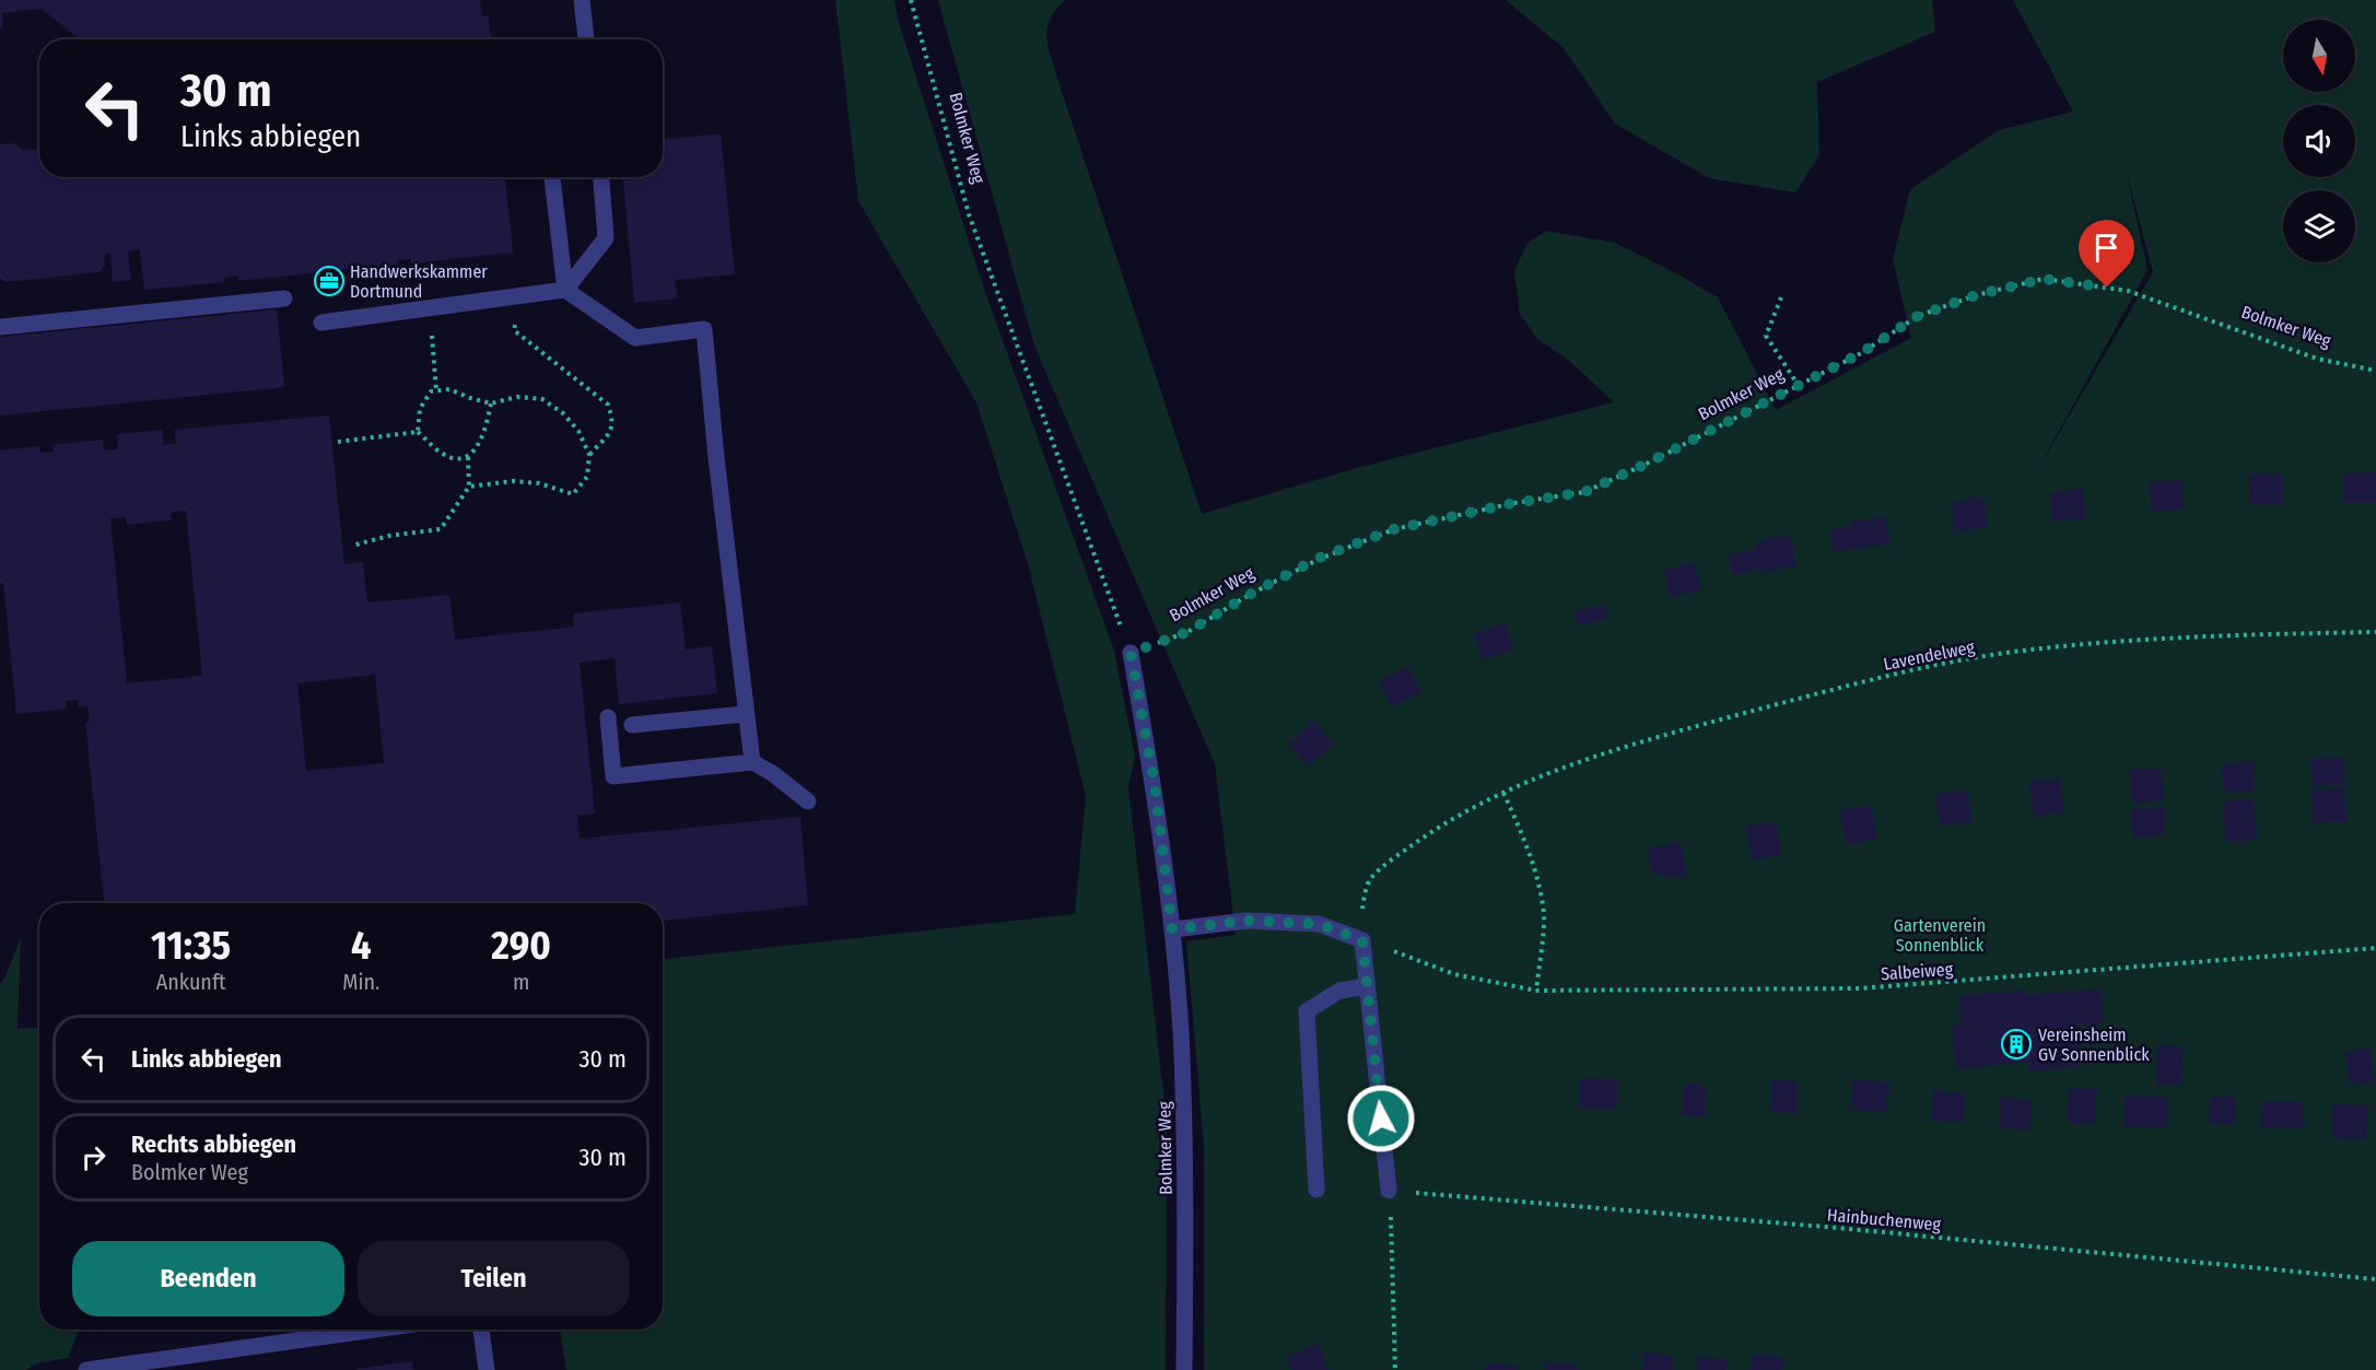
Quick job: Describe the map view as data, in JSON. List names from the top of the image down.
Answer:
{
  "streets": {
    "street": ["Bolmker Weg"],
    "path": ["Lavendelweg", "Salbeiweg", "Hainbuchenweg"]
  },
  "crossings": [
    ["Lavendelweg", "Salbeiweg"]
  ],
  "parks": ["Gartenverein Sonnenblick"],
  "places": {
    "office": ["Handwerkskammer Dortmund"],
    "building": ["Vereinsheim GV Sonnenblick"]
  },
  "north": "bottom",
  "page": {
    "turn": ["30 m", "Links abbiegen"],
    "eta": [
      "11:35",
      "Ankunft",
      "4",
      "Min.",
      "290",
      "m"
    ],
    "list": [
      {
        "name": "Links abbiegen",
        "value": "30 m"
      },
      {
        "name": "Rechts abbiegen",
        "note": "Bolmker Weg",
        "value": "30 m"
      }
    ],
    "buttons": ["Beenden", "Teilen"]
  }
}
